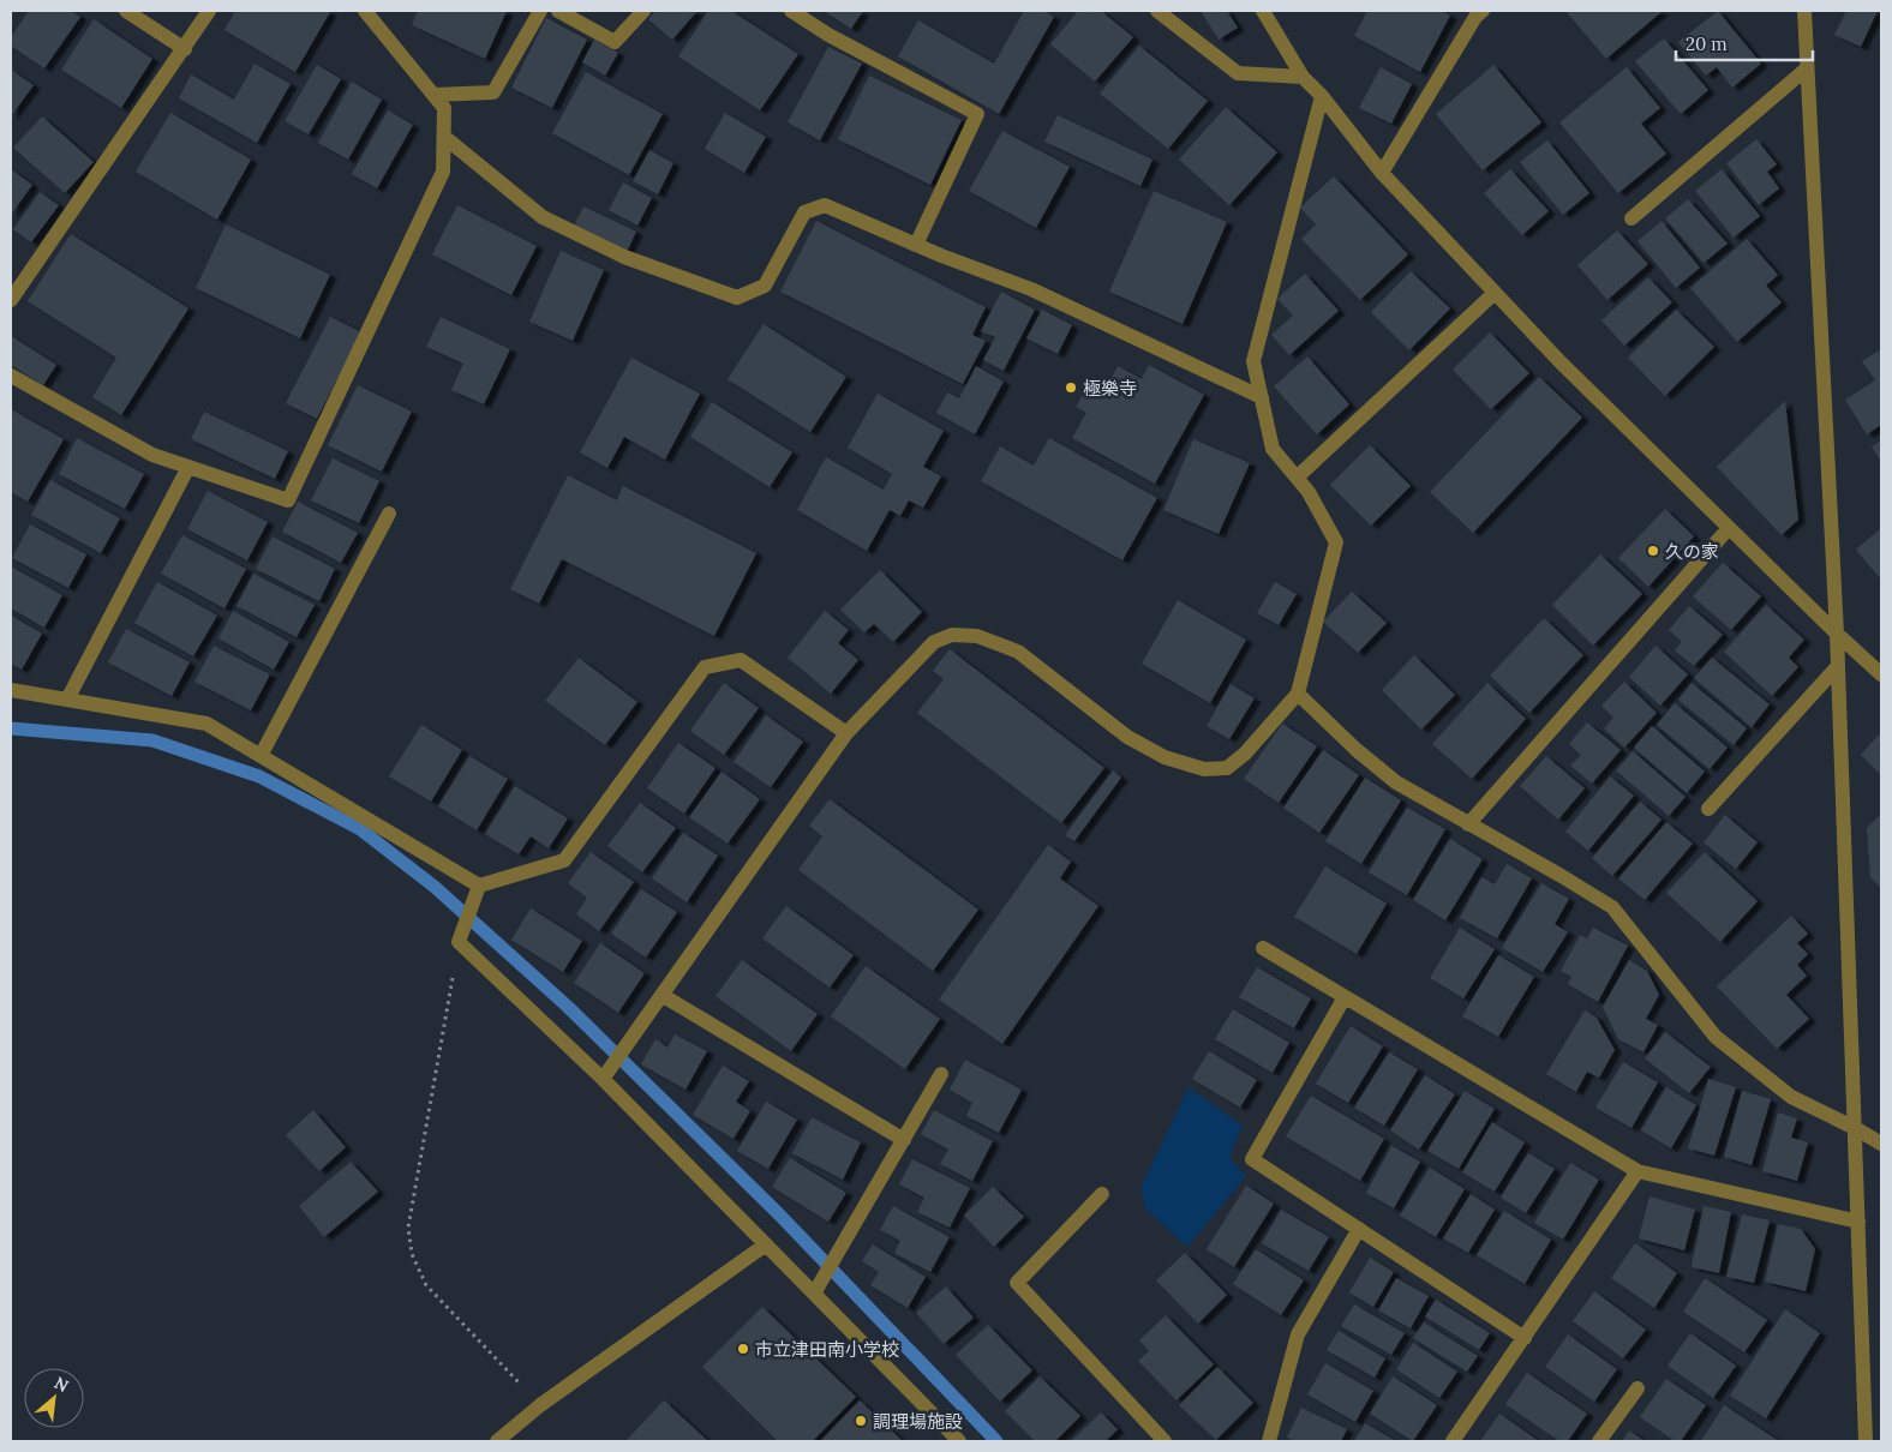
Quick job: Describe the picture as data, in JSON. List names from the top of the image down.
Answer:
{
  "places": [
    "極樂寺",
    "久の家",
    "市立津田南小学校",
    "調理場施設"
  ],
  "scale_bar": "20 m",
  "north": "top right"
}
